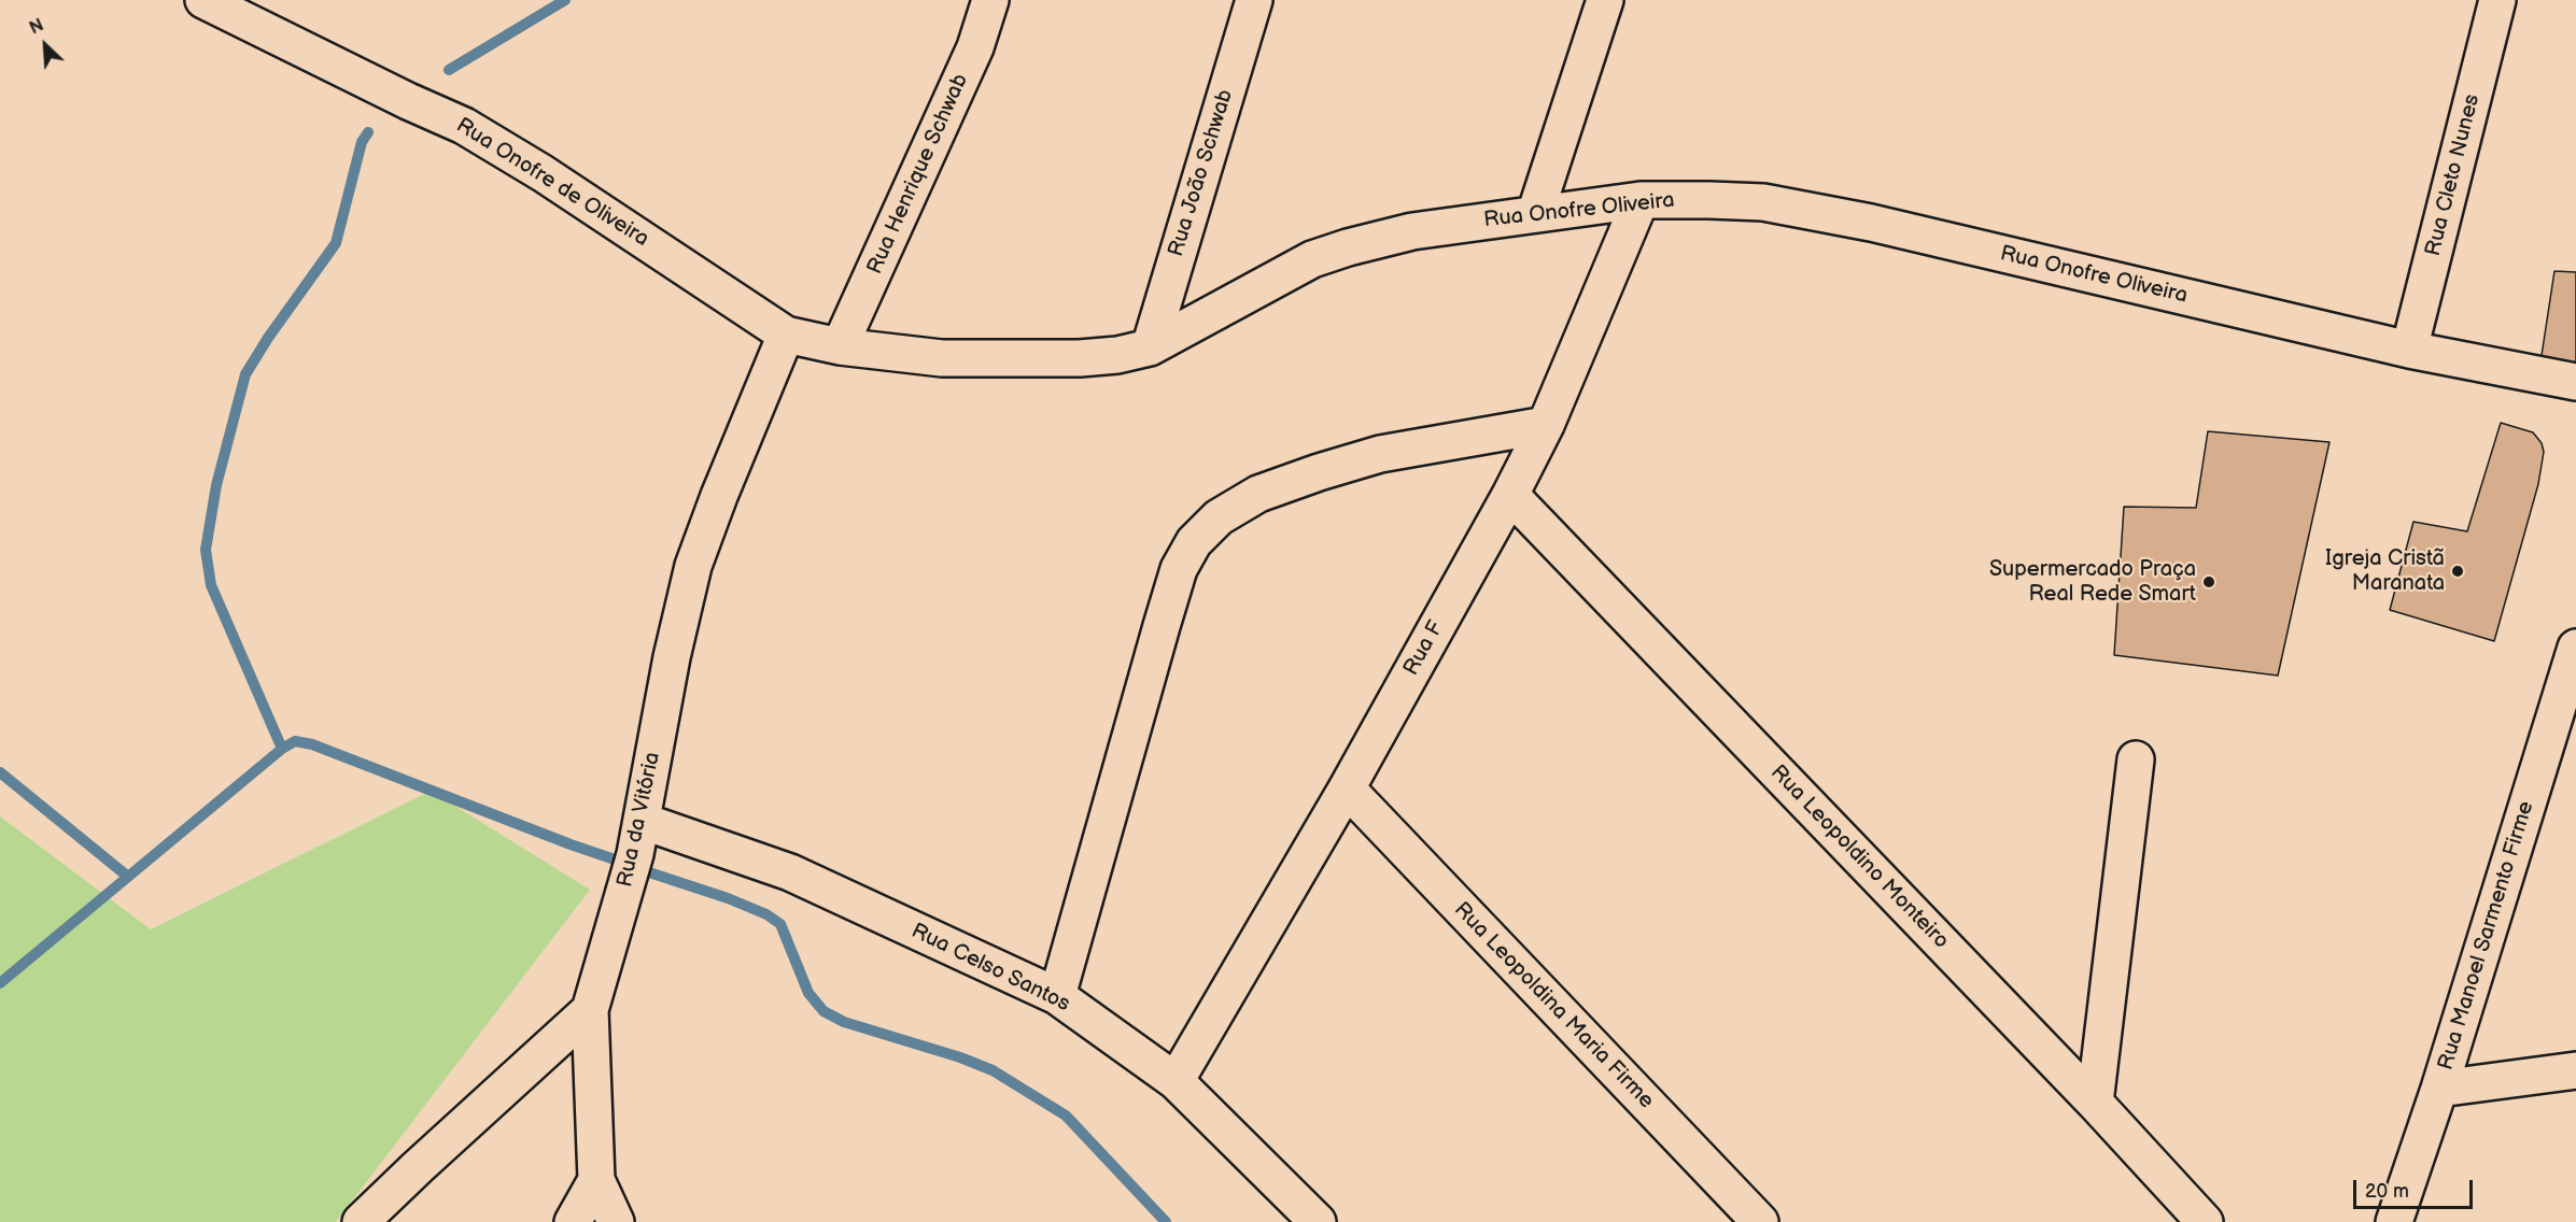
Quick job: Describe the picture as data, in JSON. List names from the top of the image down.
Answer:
{
  "streets": {
    "street": [
      "Rua João Schwab",
      "Rua Henrique Schwab",
      "Rua Cleto Nunes",
      "Rua Onofre de Oliveira",
      "Rua Onofre Oliveira",
      "Rua F",
      "Rua da Vitória",
      "Rua Leopoldino Monteiro",
      "Rua Manoel Sarmento Firme",
      "Rua Celso Santos",
      "Rua Leopoldina Maria Firme"
    ]
  },
  "crossings": [
    ["Rua João Schwab", "Rua Onofre Oliveira"],
    ["Rua Henrique Schwab", "Rua Onofre Oliveira"],
    ["Rua Cleto Nunes", "Rua Onofre Oliveira"],
    ["Rua Onofre de Oliveira", "Rua Onofre Oliveira"],
    ["Rua Onofre de Oliveira", "Rua da Vitória"],
    ["Rua Onofre Oliveira", "Rua F"],
    ["Rua Onofre Oliveira", "Rua da Vitória"],
    ["Rua F", "Rua Leopoldino Monteiro"],
    ["Rua F", "Rua Celso Santos"],
    ["Rua F", "Rua Leopoldina Maria Firme"],
    ["Rua da Vitória", "Rua Celso Santos"]
  ],
  "places": ["Igreja Cristã Maranata", "Supermercado Praça Real Rede Smart"],
  "scale_bar": "20 m",
  "north": "top left"
}
